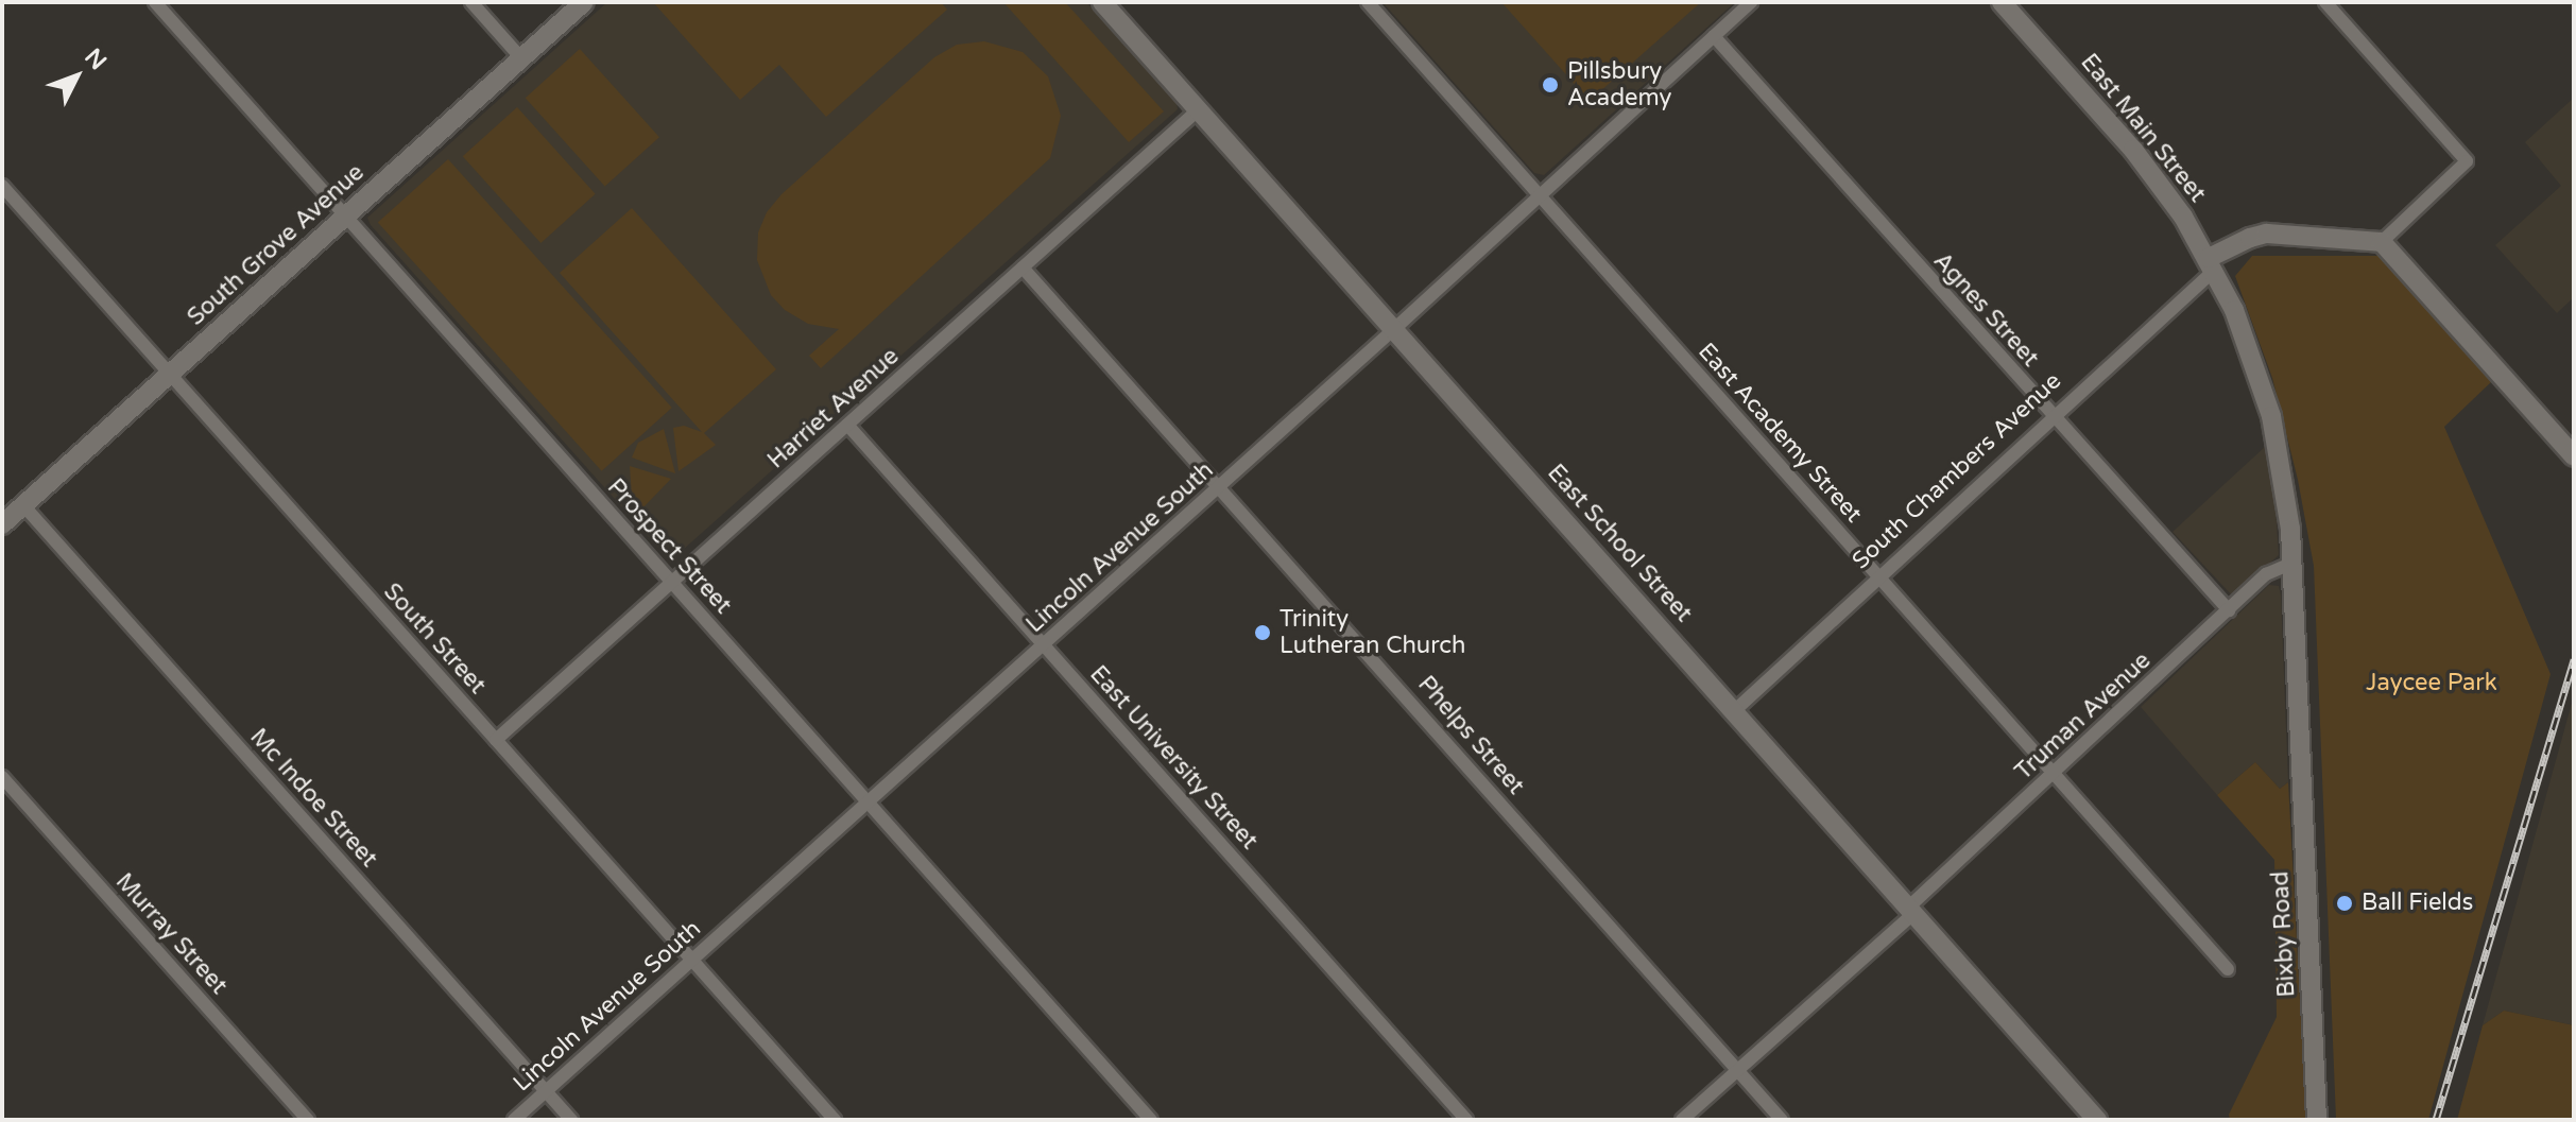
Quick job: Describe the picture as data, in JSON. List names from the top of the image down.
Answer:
{
  "streets": {
    "street": [
      "East Main Street",
      "South Grove Avenue",
      "Agnes Street",
      "Harriet Avenue",
      "East Academy Street",
      "South Chambers Avenue",
      "East School Street",
      "Prospect Street",
      "Lincoln Avenue South",
      "South Street",
      "Truman Avenue",
      "Phelps Street",
      "East University Street",
      "Mc Indoe Street",
      "Murray Street",
      "Bixby Road"
    ]
  },
  "crossings": [
    ["East Main Street", "South Chambers Avenue"],
    ["East Main Street", "Truman Avenue"],
    ["East Main Street", "Bixby Road"],
    ["South Grove Avenue", "Prospect Street"],
    ["South Grove Avenue", "South Street"],
    ["South Grove Avenue", "Mc Indoe Street"],
    ["Agnes Street", "South Chambers Avenue"],
    ["Agnes Street", "Lincoln Avenue South"],
    ["Agnes Street", "Truman Avenue"],
    ["Harriet Avenue", "East School Street"],
    ["Harriet Avenue", "Prospect Street"],
    ["Harriet Avenue", "South Street"],
    ["Harriet Avenue", "Phelps Street"],
    ["Harriet Avenue", "East University Street"],
    ["East Academy Street", "South Chambers Avenue"],
    ["East Academy Street", "Lincoln Avenue South"],
    ["East Academy Street", "Truman Avenue"],
    ["South Chambers Avenue", "East School Street"],
    ["East School Street", "Lincoln Avenue South"],
    ["East School Street", "Truman Avenue"],
    ["Prospect Street", "Lincoln Avenue South"],
    ["Lincoln Avenue South", "South Street"],
    ["Lincoln Avenue South", "Phelps Street"],
    ["Lincoln Avenue South", "East University Street"],
    ["Lincoln Avenue South", "Mc Indoe Street"],
    ["Truman Avenue", "Phelps Street"]
  ],
  "parks": ["Jaycee Park"],
  "places": ["Pillsbury Academy", "Trinity Lutheran Church", "Ball Fields"],
  "north": "top right"
}
